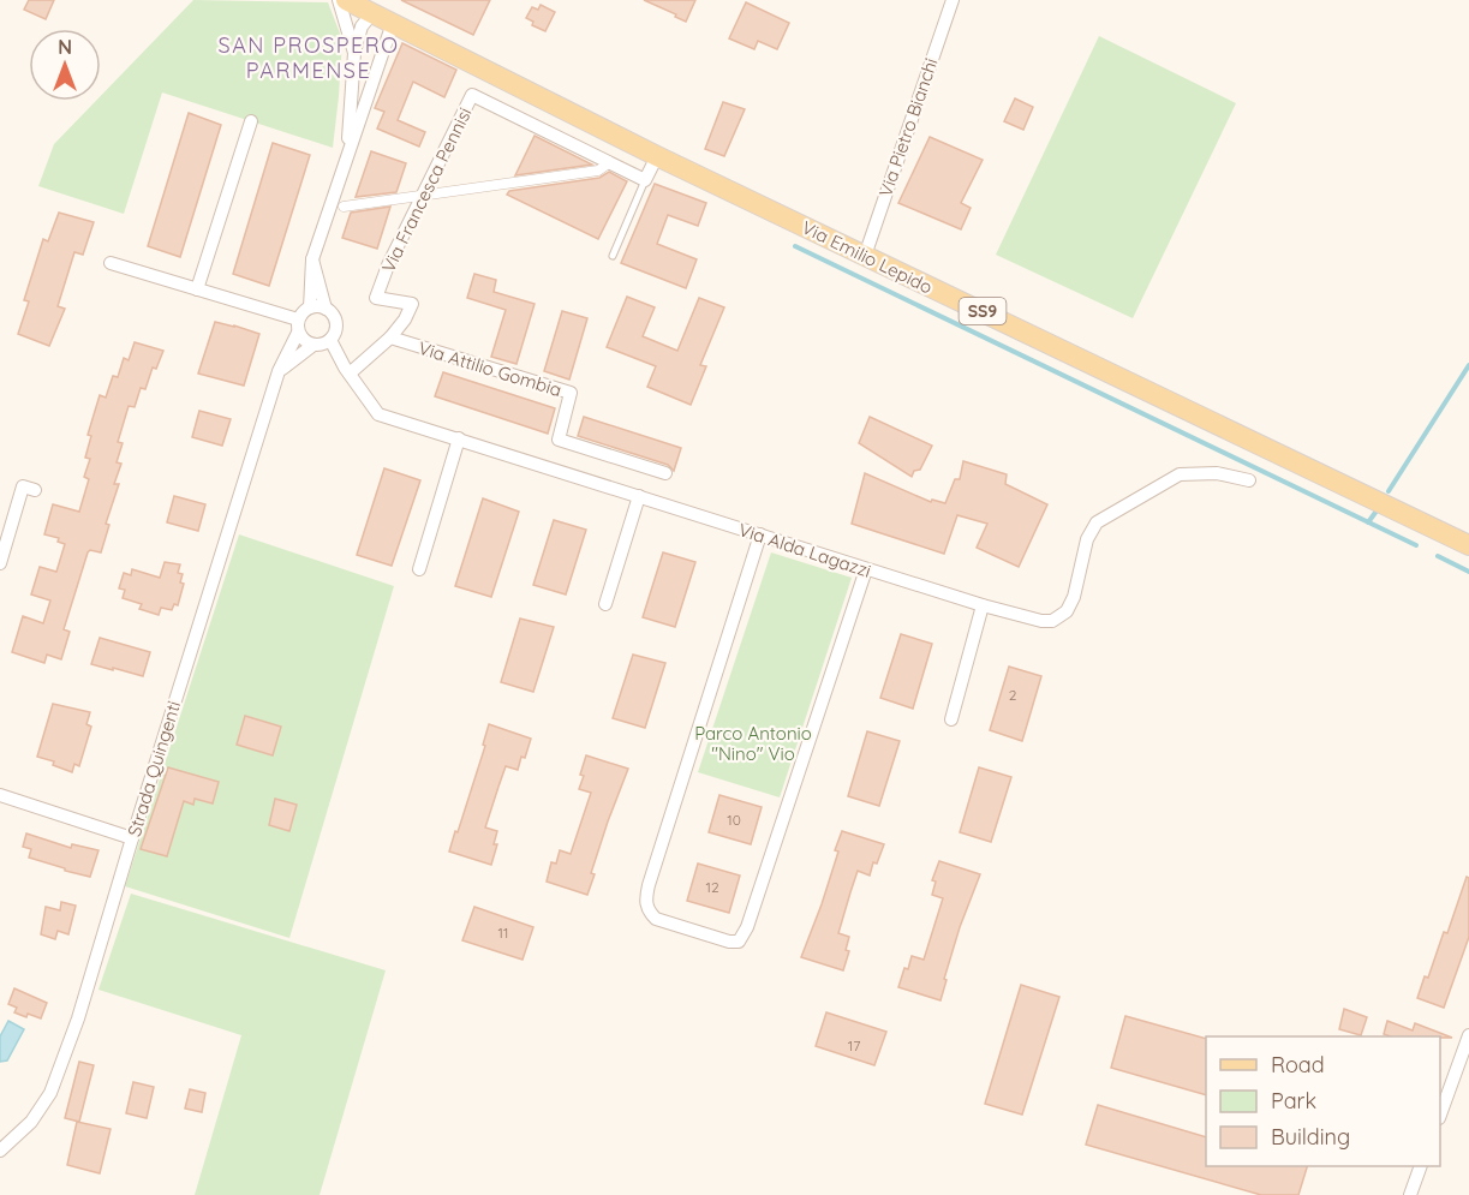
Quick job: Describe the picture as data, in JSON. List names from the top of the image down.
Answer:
{
  "streets": {
    "main road": ["Via Emilio Lepido", "SS9"],
    "street": [
      "Via Pietro Bianchi",
      "Via Francesca Pennisi",
      "Via Attilio Gombia",
      "Via Alda Lagazzi",
      "Strada Quingenti"
    ]
  },
  "crossings": [
    ["Via Pietro Bianchi", "Via Emilio Lepido"],
    ["Via Francesca Pennisi", "Via Attilio Gombia"],
    ["Via Alda Lagazzi", "Strada Quingenti"]
  ],
  "districts": ["SAN PROSPERO PARMENSE"],
  "parks": ["Parco Antonio \"Nino\" Vio"],
  "house_numbers": [
    "2",
    "10",
    "12",
    "11",
    "17"
  ],
  "legend": ["Road", "Park", "Building"],
  "north": "top"
}
